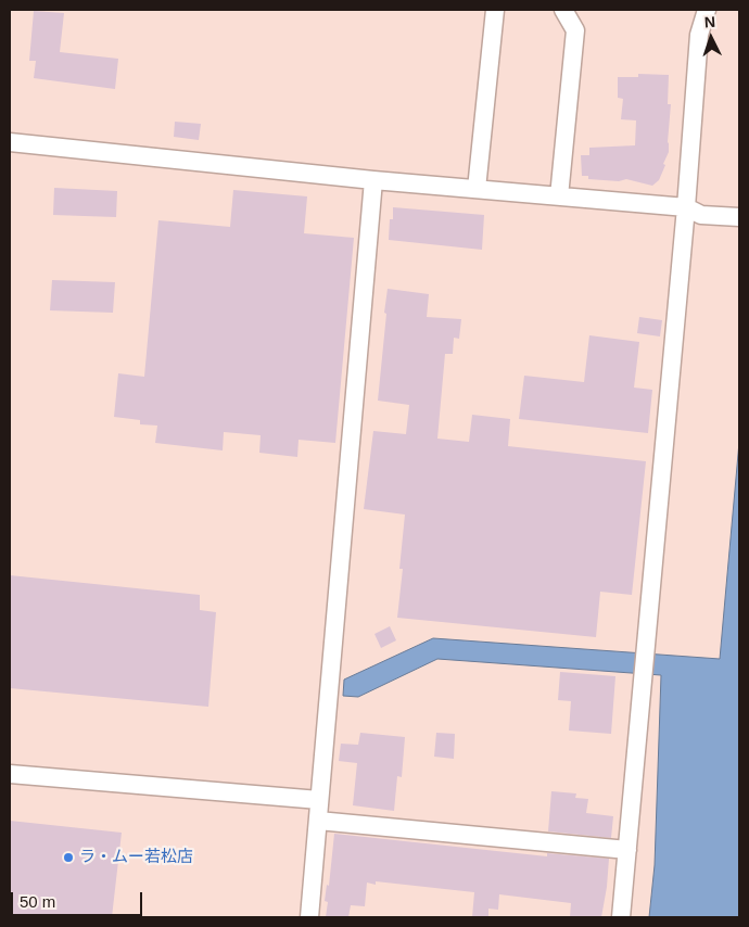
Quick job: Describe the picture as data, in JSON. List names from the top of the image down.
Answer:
{
  "places": ["ラ・ムー若松店"],
  "scale_bar": "50 m",
  "north": "top"
}
